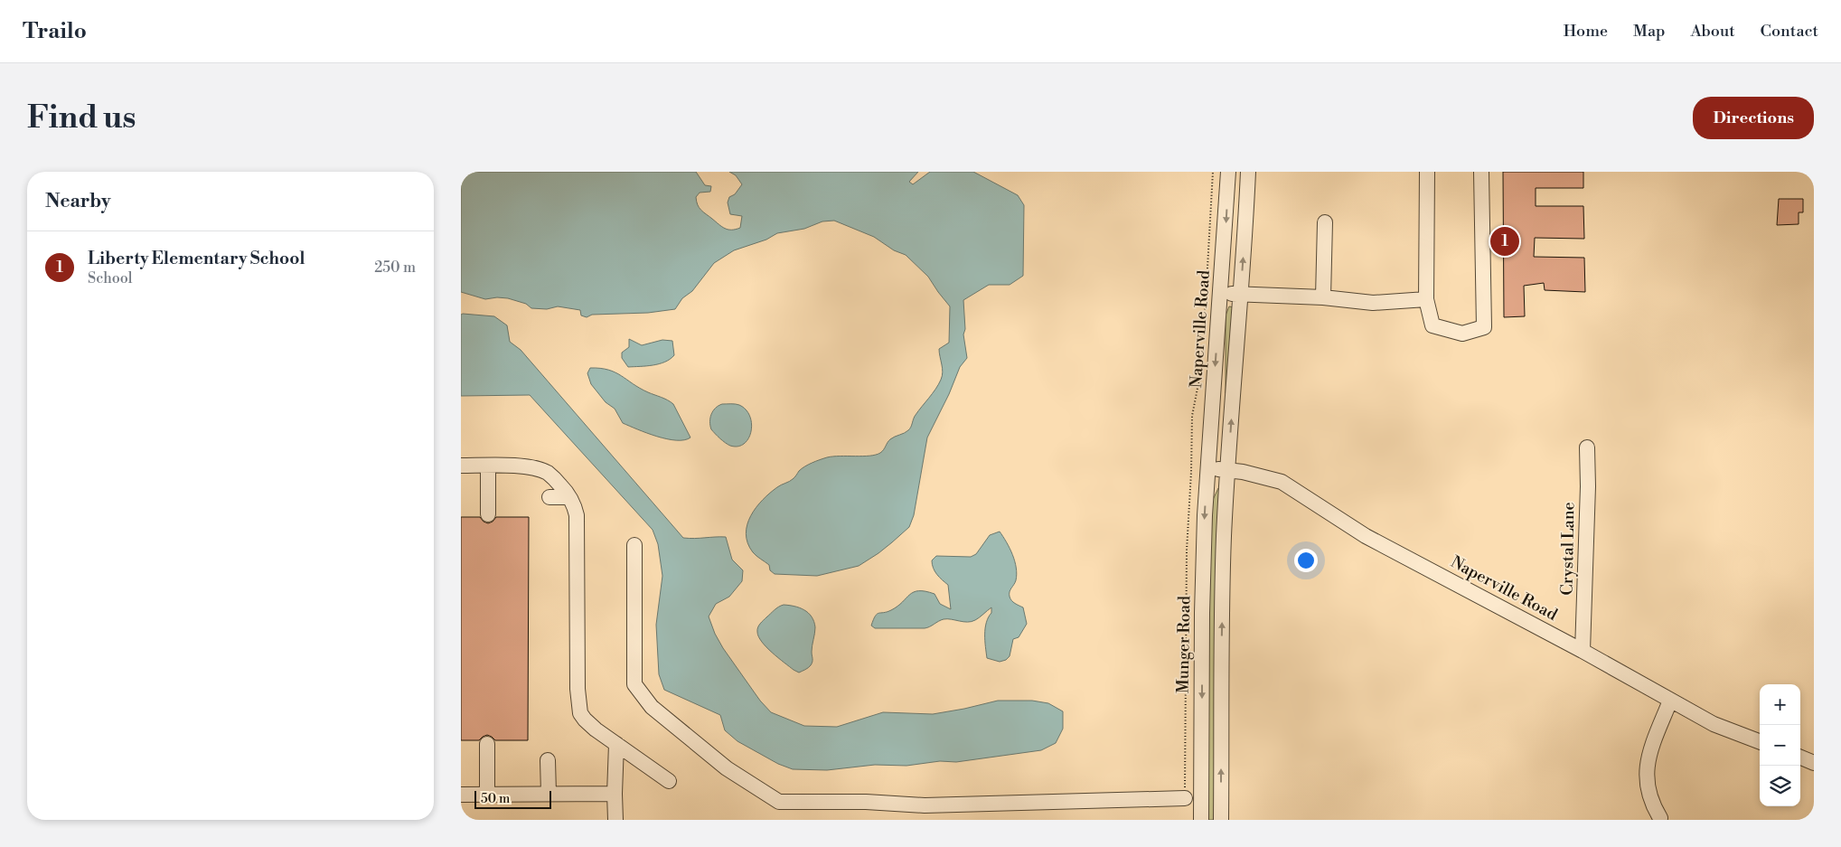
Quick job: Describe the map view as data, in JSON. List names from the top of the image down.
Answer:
{
  "streets": {
    "street": ["Naperville Road", "Crystal Lane", "Munger Road"]
  },
  "crossings": [
    ["Naperville Road", "Crystal Lane"],
    ["Naperville Road", "Munger Road"]
  ],
  "scale_bar": "50 m",
  "page": {
    "header": "Trailo",
    "nav": [
      "Home",
      "Map",
      "About",
      "Contact"
    ],
    "buttons": "Directions",
    "title": "Find us",
    "heading": "Nearby",
    "pins": "1",
    "list": [
      {
        "mark": "1",
        "name": "Liberty Elementary School",
        "note": "School",
        "value": "250 m"
      }
    ],
    "map_buttons": ["+", "−"],
    "scale": "50 m"
  }
}
